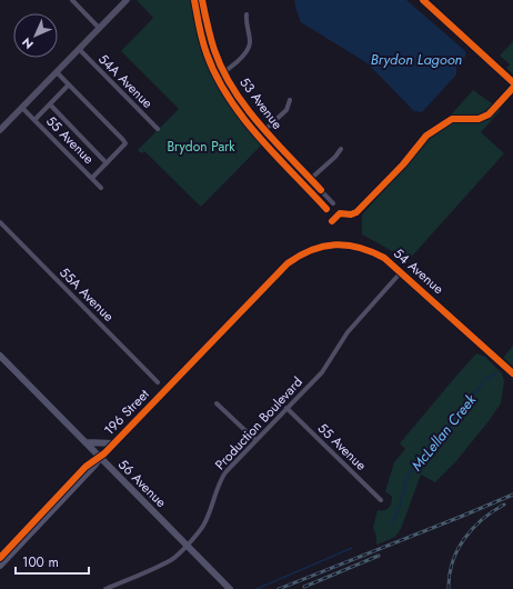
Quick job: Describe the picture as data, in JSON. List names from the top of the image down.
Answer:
{
  "streets": {
    "main road": ["196 Street", "56 Avenue"],
    "street": [
      "54A Avenue",
      "53 Avenue",
      "55 Avenue",
      "54 Avenue",
      "55A Avenue",
      "Production Boulevard"
    ]
  },
  "crossings": [
    ["55 Avenue", "Production Boulevard"],
    ["54 Avenue", "196 Street"],
    ["54 Avenue", "Production Boulevard"],
    ["196 Street", "56 Avenue"],
    ["Production Boulevard", "56 Avenue"]
  ],
  "water": ["Brydon Lagoon", "McLellan Creek"],
  "parks": ["Brydon Park"],
  "scale_bar": "100 m",
  "north": "bottom left"
}
